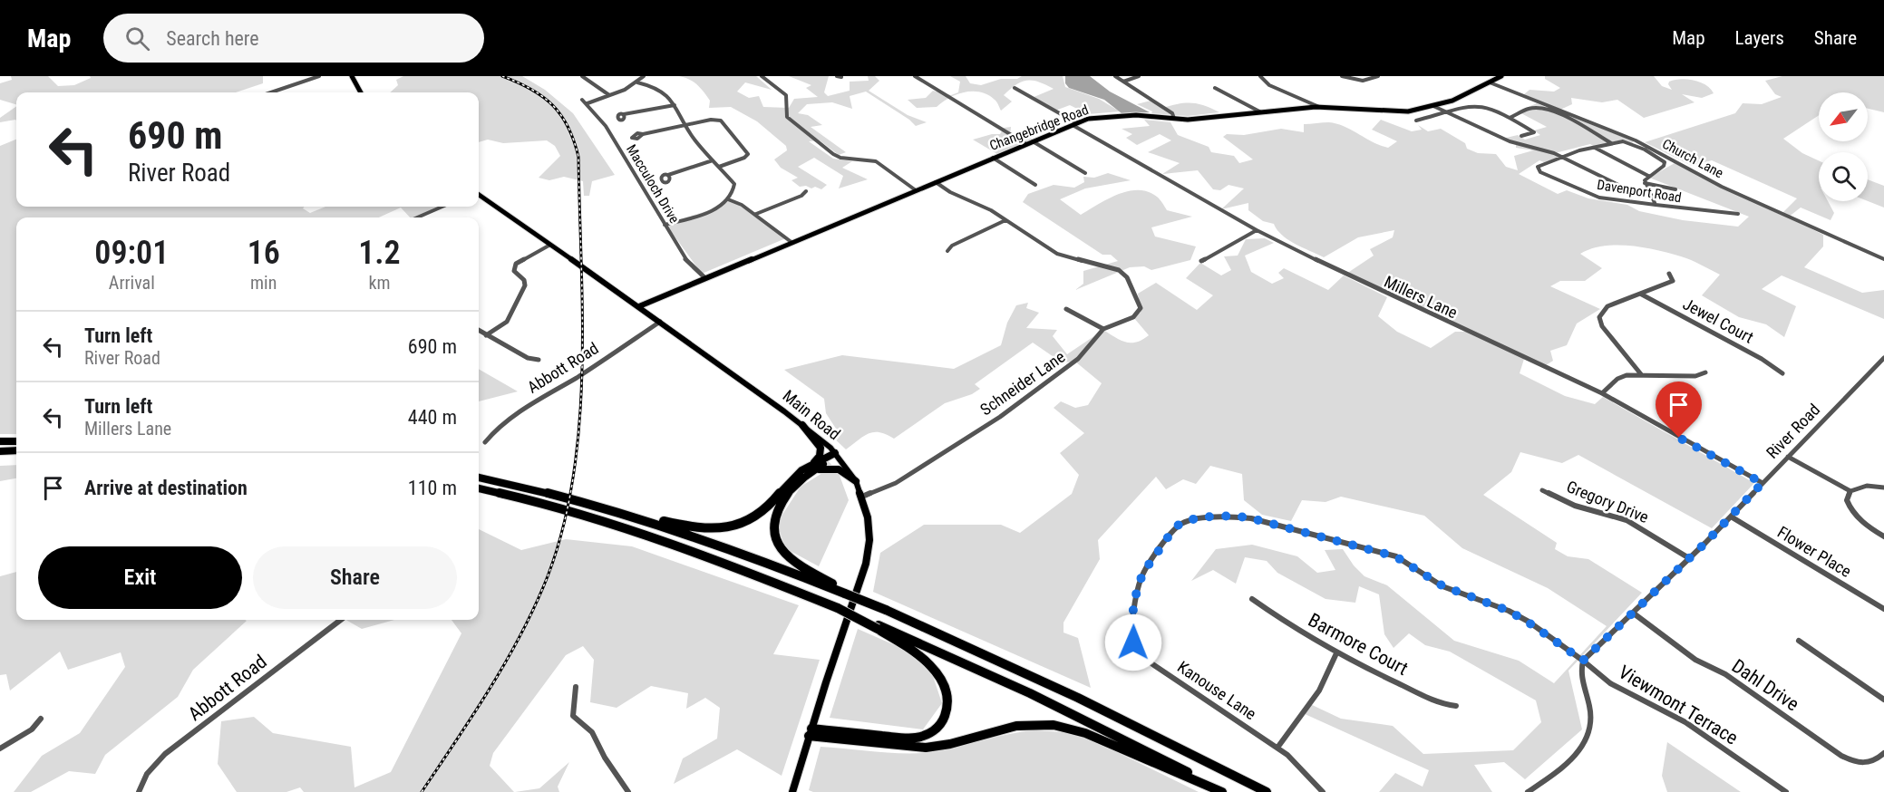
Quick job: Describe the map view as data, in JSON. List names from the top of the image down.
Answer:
{
  "streets": {
    "main road": ["Changebridge Road", "Main Road"],
    "street": [
      "Church Lane",
      "Macculoch Drive",
      "Davenport Road",
      "Millers Lane",
      "Jewel Court",
      "Abbott Road",
      "Schneider Lane",
      "River Road",
      "Gregory Drive",
      "Flower Place",
      "Barmore Court",
      "Dahl Drive",
      "Kanouse Lane",
      "Viewmont Terrace"
    ]
  },
  "crossings": [
    ["Changebridge Road", "Church Lane"],
    ["Changebridge Road", "Macculoch Drive"],
    ["Changebridge Road", "Millers Lane"],
    ["Changebridge Road", "Schneider Lane"],
    ["Changebridge Road", "Main Road"],
    ["Millers Lane", "River Road"],
    ["Abbott Road", "Main Road"],
    ["Schneider Lane", "Main Road"],
    ["River Road", "Gregory Drive"],
    ["River Road", "Flower Place"],
    ["River Road", "Dahl Drive"],
    ["River Road", "Kanouse Lane"],
    ["River Road", "Viewmont Terrace"],
    ["Kanouse Lane", "Viewmont Terrace"]
  ],
  "north": "bottom left",
  "page": {
    "header": "Map",
    "search": "Search here",
    "nav": ["Map", "Layers", "Share"],
    "turn": ["690 m", "River Road"],
    "eta": [
      "09:01",
      "Arrival",
      "16",
      "min",
      "1.2",
      "km"
    ],
    "list": [
      {
        "name": "Turn left",
        "note": "River Road",
        "value": "690 m"
      },
      {
        "name": "Turn left",
        "note": "Millers Lane",
        "value": "440 m"
      },
      {
        "name": "Arrive at destination",
        "value": "110 m"
      }
    ],
    "buttons": ["Exit", "Share"]
  }
}
